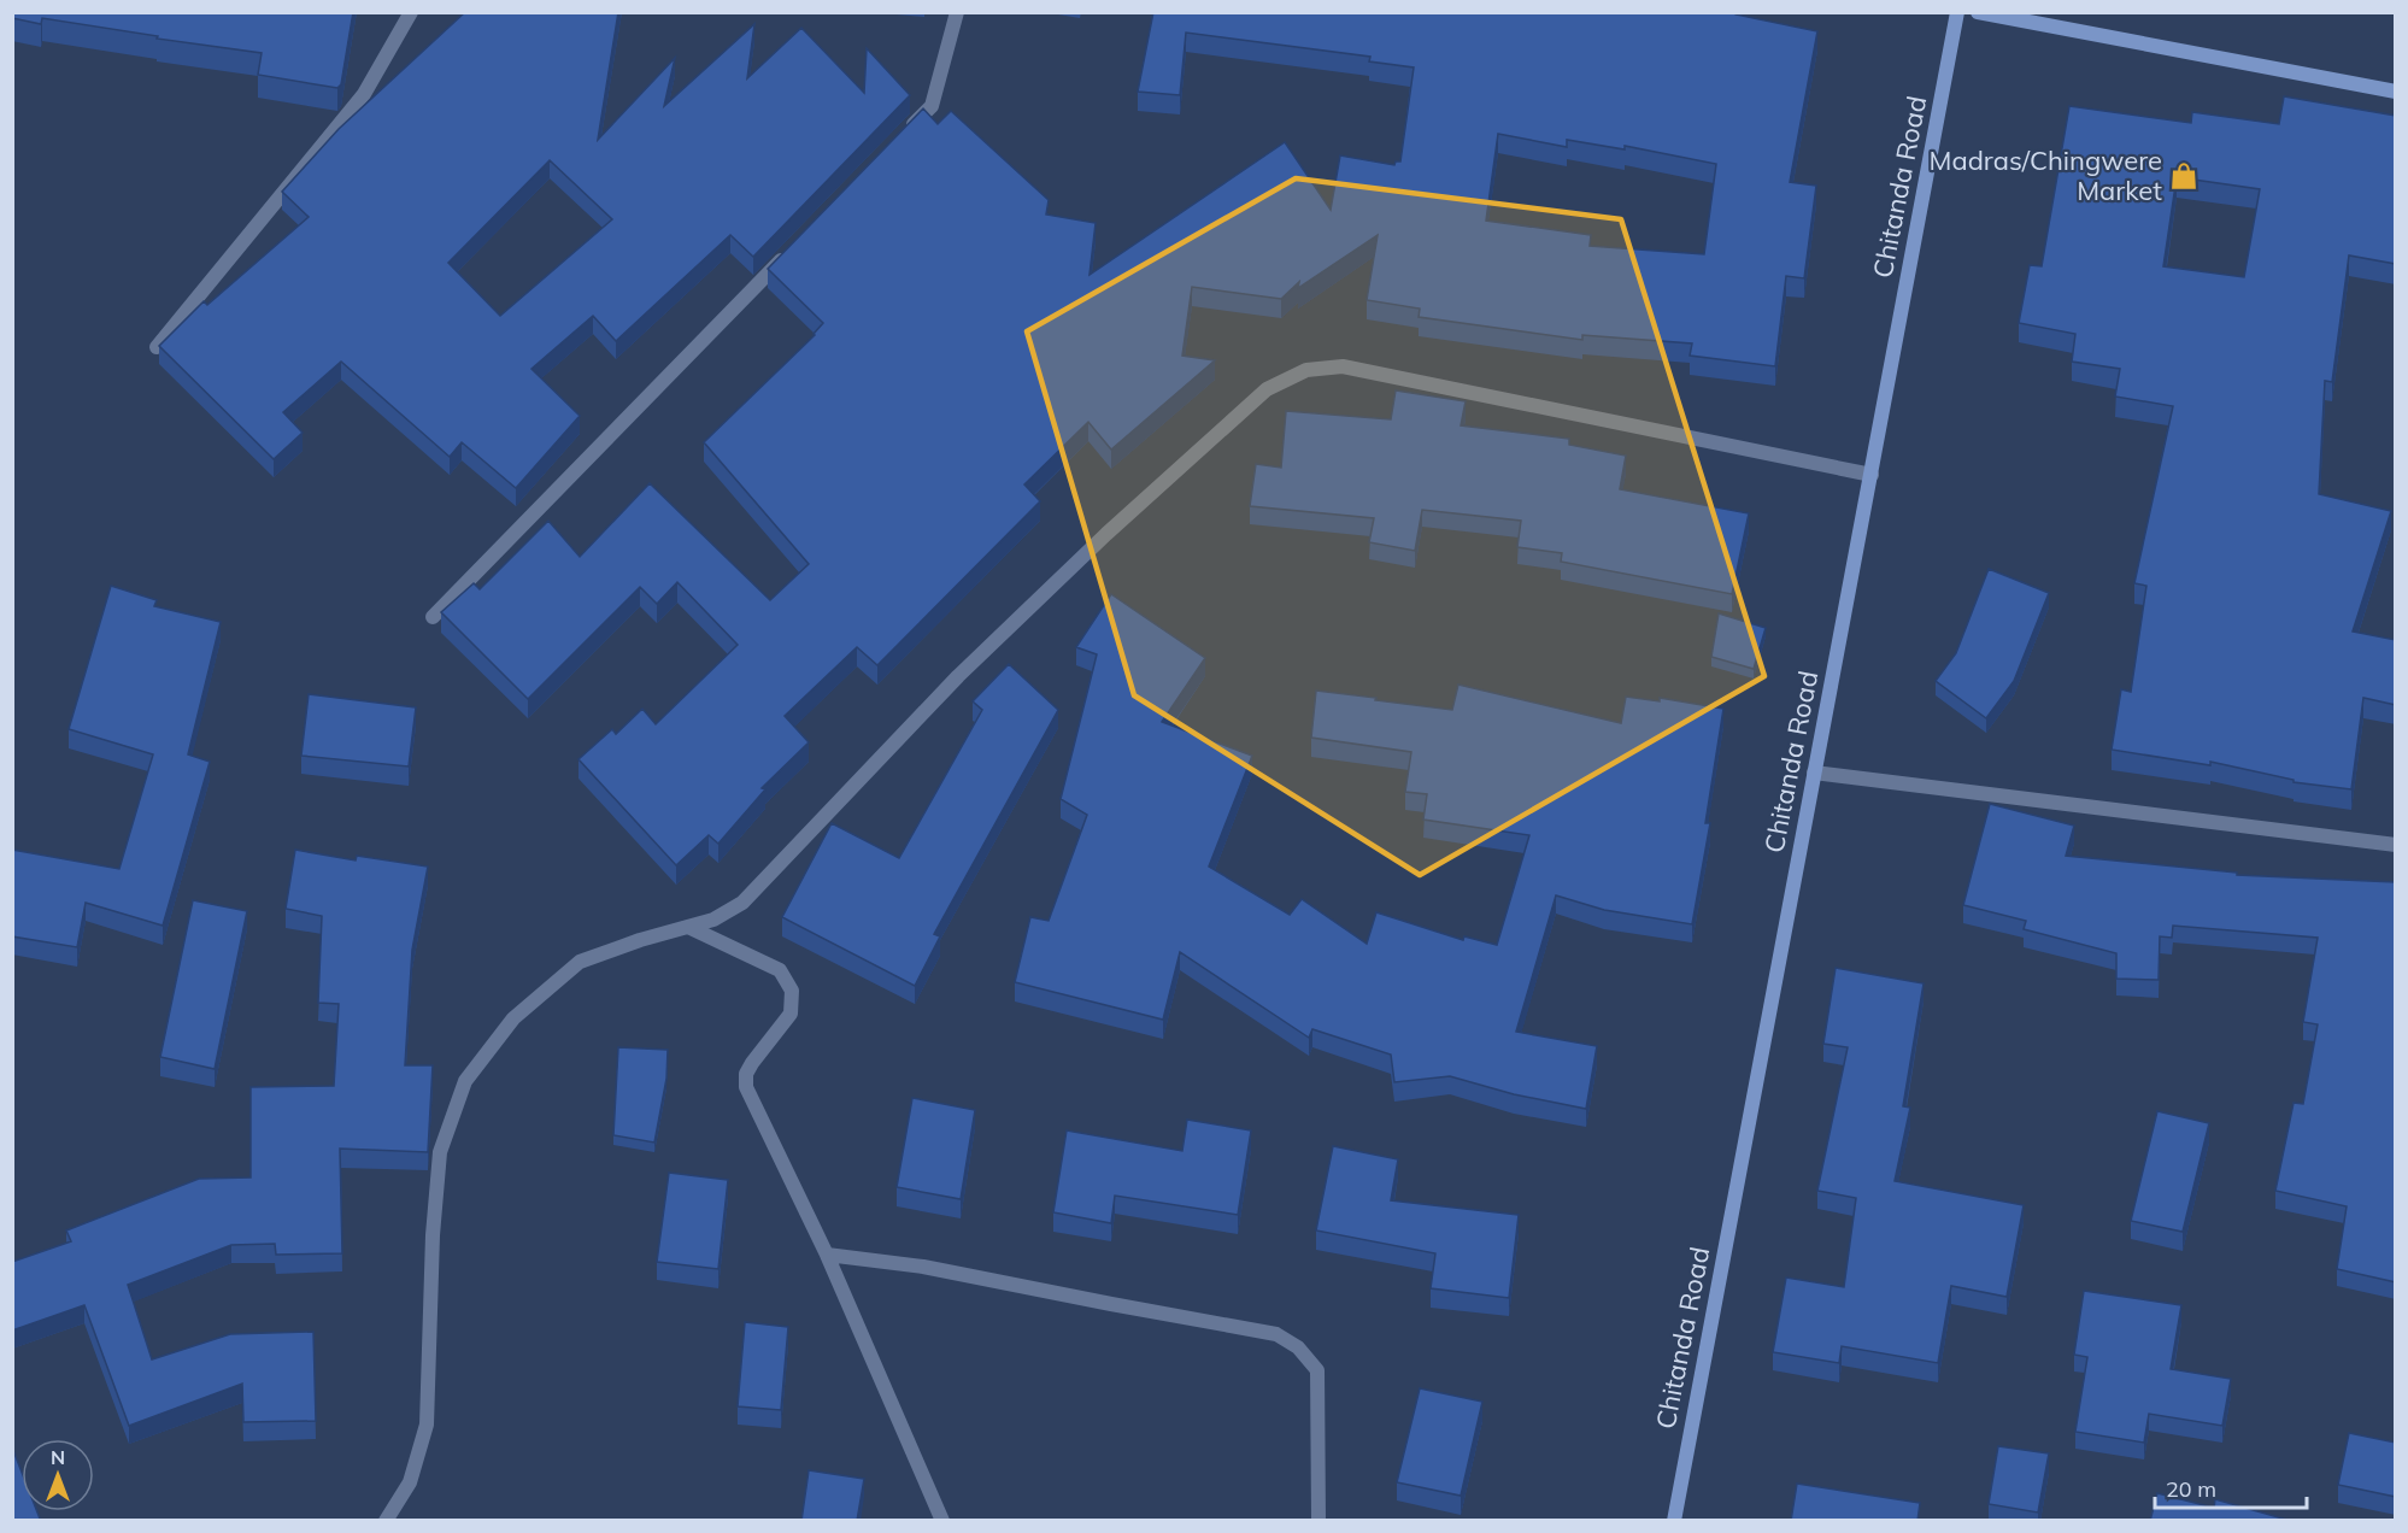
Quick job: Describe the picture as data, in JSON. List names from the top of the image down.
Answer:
{
  "streets": {
    "street": ["Chitanda Road"]
  },
  "places": {
    "shop": ["Madras/Chingwere Market"]
  },
  "scale_bar": "20 m",
  "north": "top"
}
